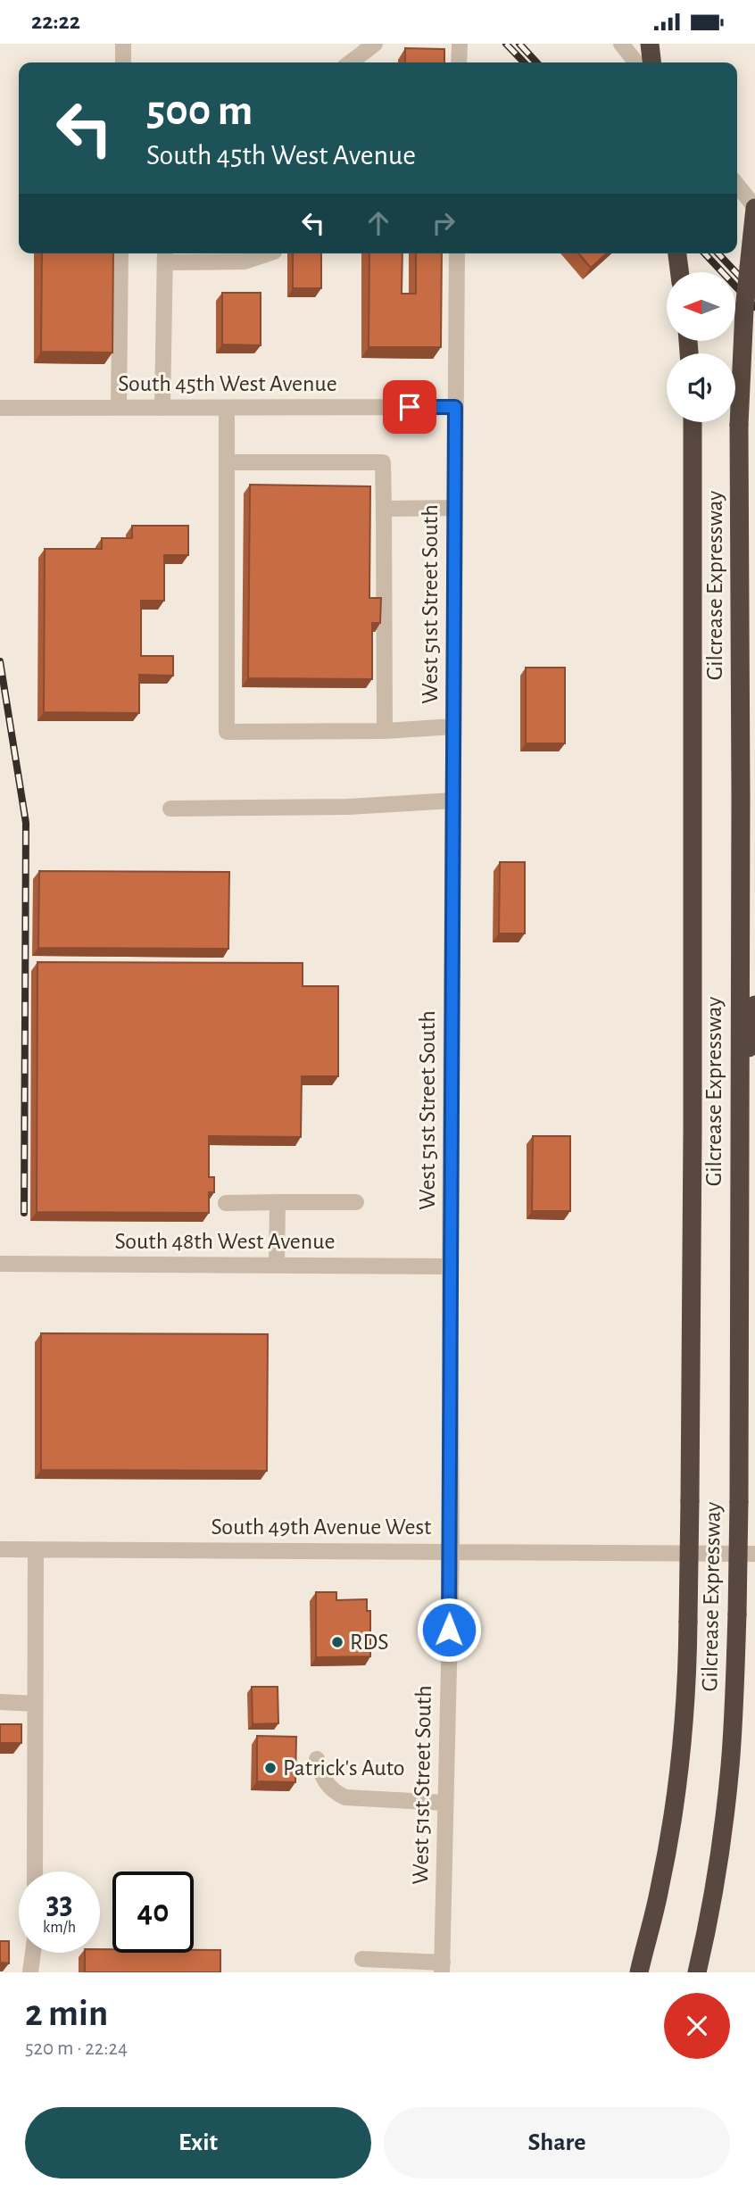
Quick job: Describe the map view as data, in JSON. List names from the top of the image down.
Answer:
{
  "streets": {
    "highway": ["Gilcrease Expressway"],
    "street": [
      "South 45th West Avenue",
      "West 51st Street South",
      "South 48th West Avenue",
      "South 49th Avenue West"
    ]
  },
  "crossings": [
    ["South 45th West Avenue", "West 51st Street South"],
    ["West 51st Street South", "South 48th West Avenue"],
    ["West 51st Street South", "South 49th Avenue West"]
  ],
  "places": ["RDS", "Patrick's Auto"],
  "north": "left",
  "page": {
    "status": "22:22",
    "turn": ["500 m", "South 45th West Avenue"],
    "speed": "33 km/h",
    "limit": "40",
    "heading": ["2 min", "520 m · 22:24"],
    "buttons": ["Exit", "Share"]
  }
}
